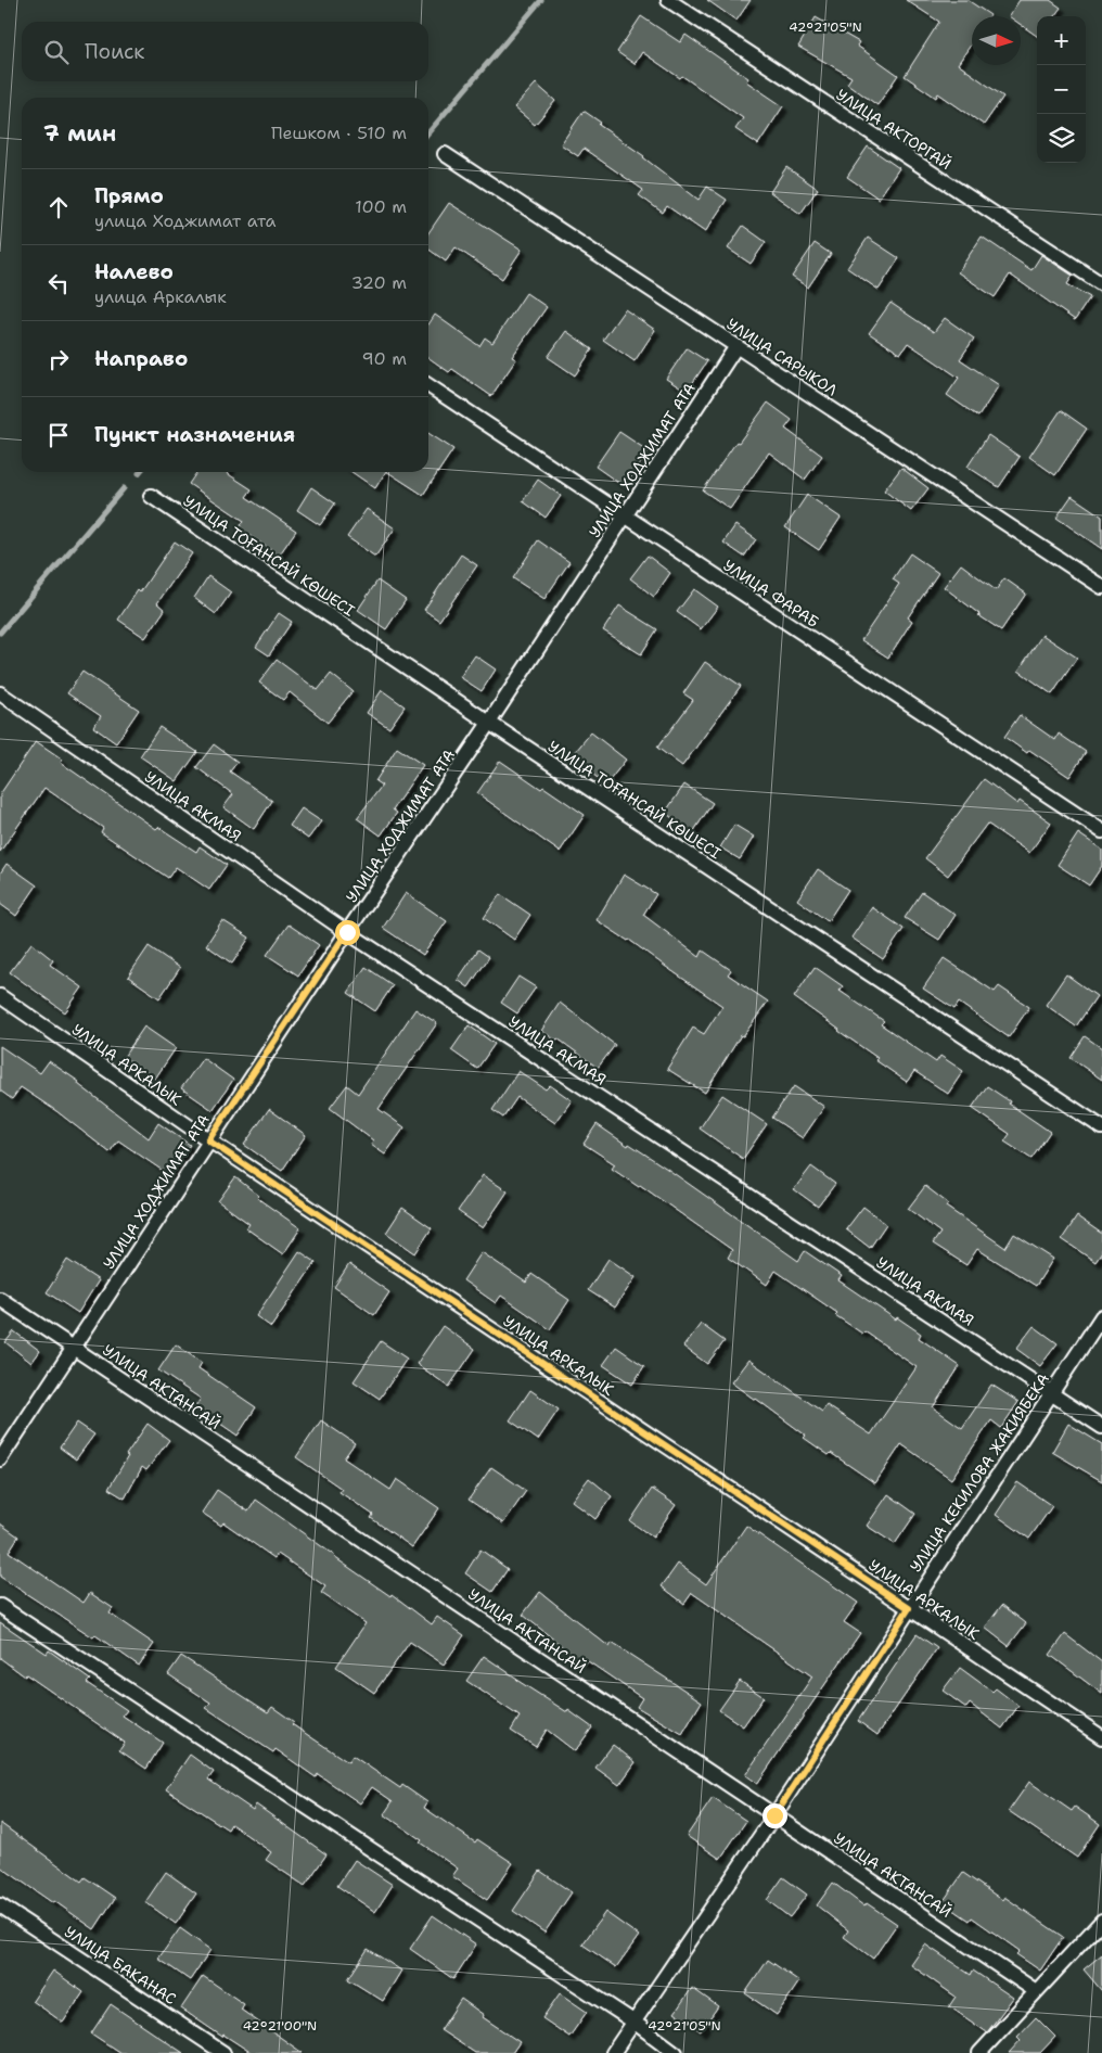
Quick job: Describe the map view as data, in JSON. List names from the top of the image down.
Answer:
{
  "streets": {
    "street": [
      "УЛИЦА АКТОРГАЙ",
      "УЛИЦА САРЫКОЛ",
      "УЛИЦА ХОДЖИМАТ АТА",
      "УЛИЦА ТОҒАНСАЙ КӨШЕСІ",
      "УЛИЦА ФАРАБ",
      "УЛИЦА АКМАЯ",
      "УЛИЦА АРКАЛЫК",
      "УЛИЦА АКТАНСАЙ",
      "УЛИЦА КЕКИЛОВА ЖАКИЯБЕКА",
      "УЛИЦА БАКАНАС"
    ]
  },
  "crossings": [
    ["УЛИЦА САРЫКОЛ", "УЛИЦА ХОДЖИМАТ АТА"],
    ["УЛИЦА ХОДЖИМАТ АТА", "УЛИЦА ТОҒАНСАЙ КӨШЕСІ"],
    ["УЛИЦА ХОДЖИМАТ АТА", "УЛИЦА ФАРАБ"],
    ["УЛИЦА ХОДЖИМАТ АТА", "УЛИЦА АКМАЯ"],
    ["УЛИЦА ХОДЖИМАТ АТА", "УЛИЦА АРКАЛЫК"],
    ["УЛИЦА ХОДЖИМАТ АТА", "УЛИЦА АКТАНСАЙ"],
    ["УЛИЦА АКМАЯ", "УЛИЦА КЕКИЛОВА ЖАКИЯБЕКА"],
    ["УЛИЦА АРКАЛЫК", "УЛИЦА КЕКИЛОВА ЖАКИЯБЕКА"],
    ["УЛИЦА АКТАНСАЙ", "УЛИЦА КЕКИЛОВА ЖАКИЯБЕКА"]
  ],
  "north": "right",
  "page": {
    "map_buttons": ["+", "−"],
    "search": "Поиск",
    "heading": ["7 мин", "Пешком · 510 m"],
    "list": [
      ["Прямо", "улица Ходжимат ата", "100 m"],
      ["Налево", "улица Аркалык", "320 m"],
      ["Направо", "90 m"],
      "Пункт назначения"
    ]
  },
  "coordinates": ["42°21'05\"N", "42°21'00\"N"]
}
